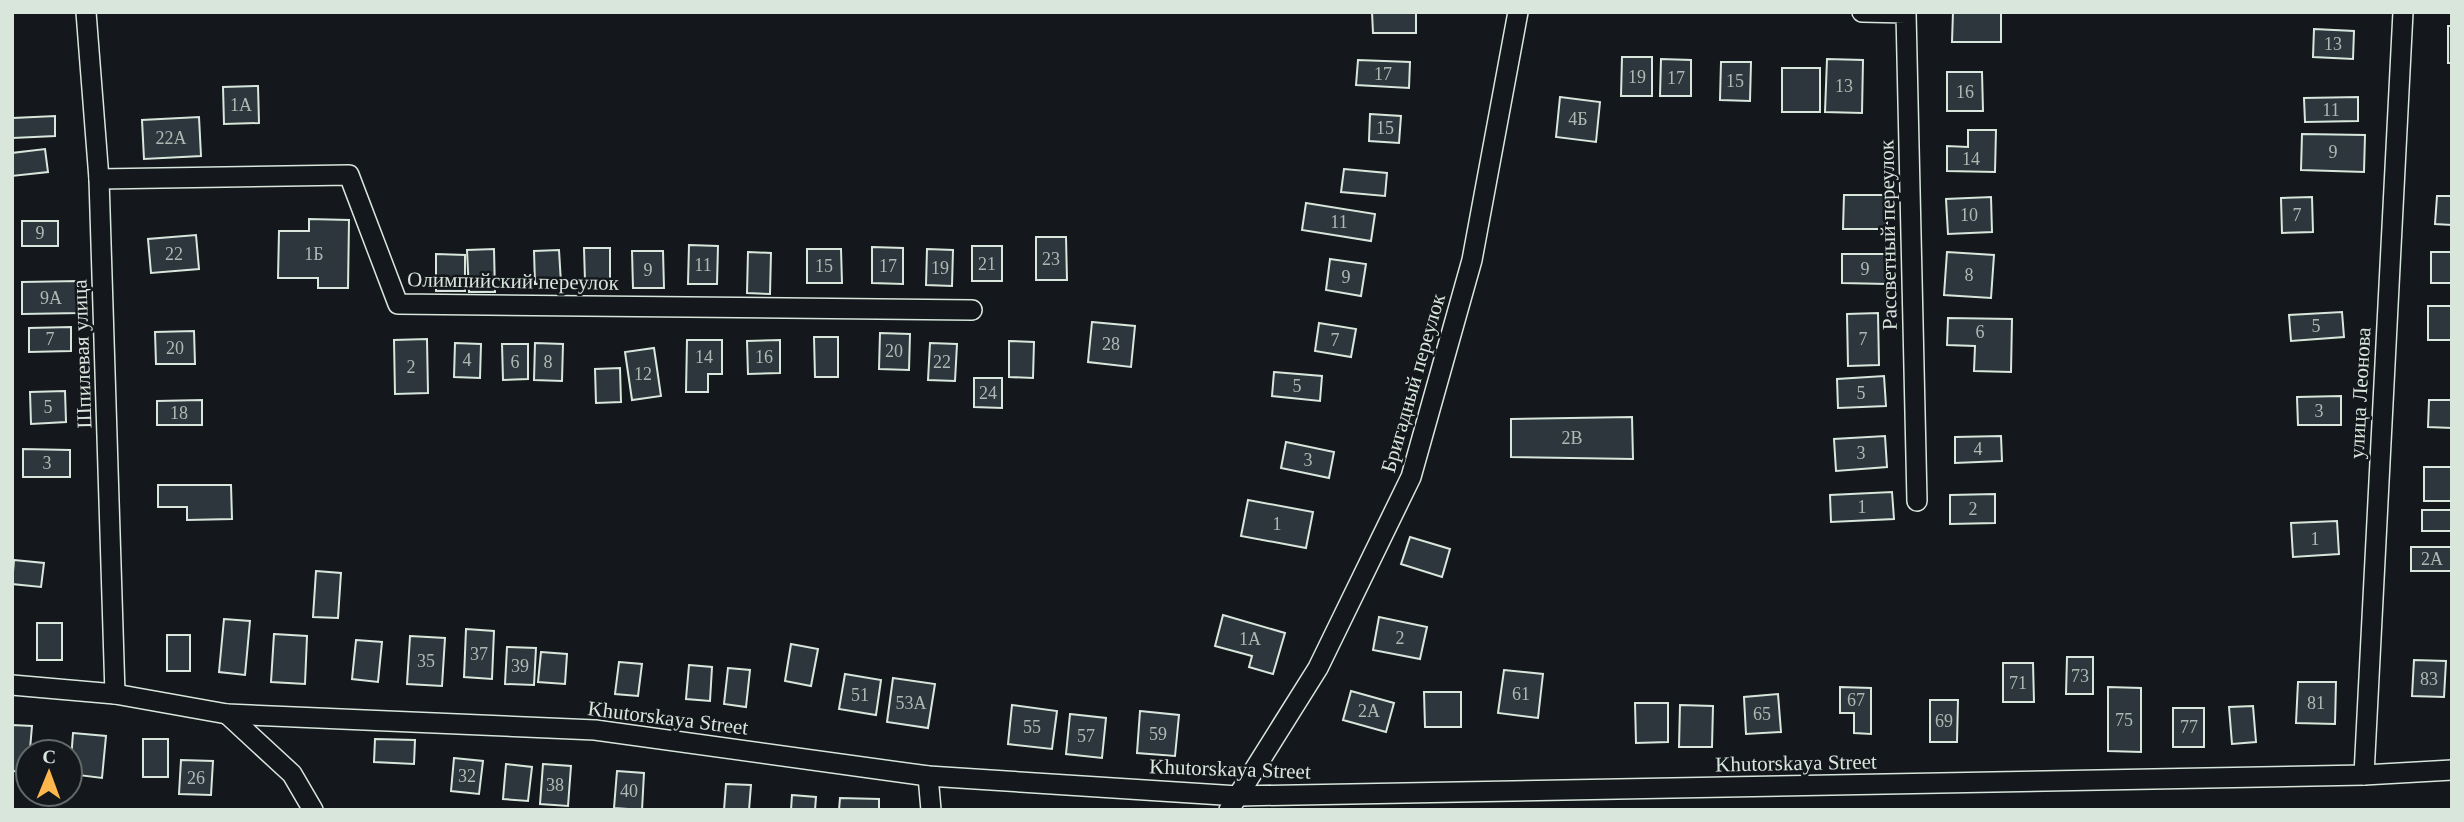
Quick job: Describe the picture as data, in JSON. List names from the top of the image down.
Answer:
{
  "streets": {
    "street": [
      "Рассветный переулок",
      "Олимпийский переулок",
      "Шпилевая улица",
      "Бригадный переулок",
      "улица Леонова",
      "Khutorskaya Street"
    ]
  },
  "crossings": [
    ["Олимпийский переулок", "Шпилевая улица"],
    ["Шпилевая улица", "Khutorskaya Street"],
    ["Бригадный переулок", "Khutorskaya Street"],
    ["улица Леонова", "Khutorskaya Street"]
  ],
  "house_numbers": [
    "13",
    "17",
    "19",
    "17",
    "15",
    "13",
    "16",
    "1А",
    "11",
    "4Б",
    "15",
    "22А",
    "9",
    "14",
    "10",
    "7",
    "11",
    "9",
    "22",
    "1Б",
    "23",
    "21",
    "11",
    "15",
    "17",
    "19",
    "9",
    "9",
    "8",
    "9",
    "9А",
    "5",
    "6",
    "7",
    "7",
    "7",
    "28",
    "20",
    "20",
    "14",
    "16",
    "4",
    "6",
    "8",
    "22",
    "2",
    "12",
    "5",
    "24",
    "5",
    "5",
    "3",
    "18",
    "2В",
    "4",
    "3",
    "3",
    "3",
    "1",
    "2",
    "1",
    "1",
    "2А",
    "2",
    "1А",
    "37",
    "35",
    "39",
    "73",
    "83",
    "71",
    "61",
    "51",
    "67",
    "53А",
    "81",
    "2А",
    "65",
    "75",
    "69",
    "55",
    "77",
    "59",
    "57",
    "32",
    "26",
    "38",
    "40"
  ],
  "north": "top"
}
